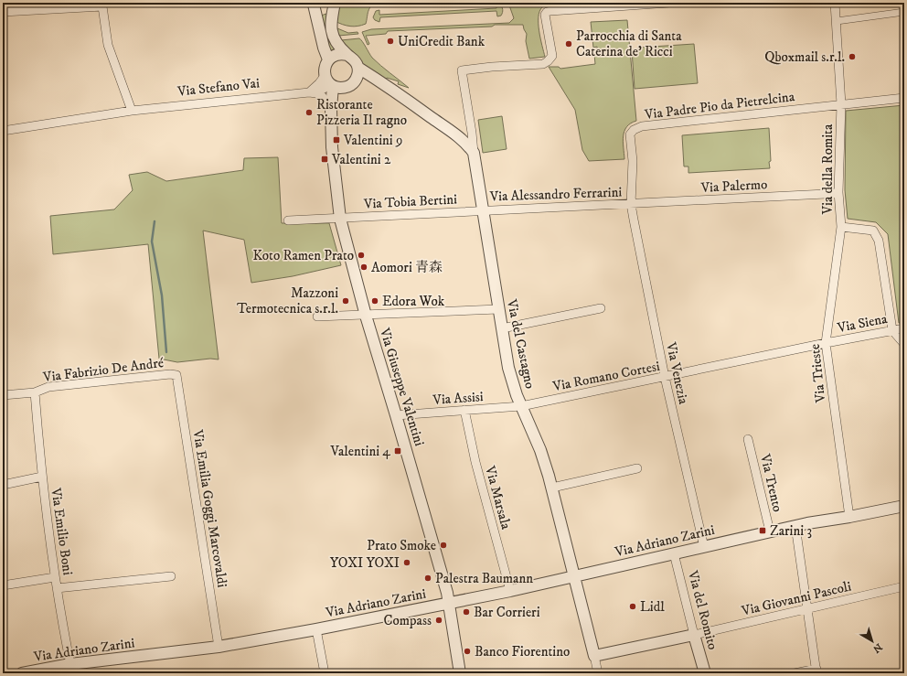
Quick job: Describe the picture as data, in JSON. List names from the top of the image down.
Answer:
{
  "streets": {
    "street": [
      "Via Stefano Vai",
      "Via Padre Pio da Pietrelcina",
      "Via della Romita",
      "Via Palermo",
      "Via Alessandro Ferrarini",
      "Via Tobia Bertini",
      "Via Siena",
      "Via del Castagno",
      "Via Fabrizio De André",
      "Via Venezia",
      "Via Trieste",
      "Via Romano Cortesi",
      "Via Giuseppe Valentini",
      "Via Assisi",
      "Via Trento",
      "Via Marsala",
      "Via Emilia Goggi Marcovaldi",
      "Via Emilio Boni",
      "Via Adriano Zarini",
      "Via Giovanni Pascoli",
      "Via del Romito"
    ]
  },
  "crossings": [
    ["Via Padre Pio da Pietrelcina", "Via della Romita"],
    ["Via Padre Pio da Pietrelcina", "Via Palermo"],
    ["Via Padre Pio da Pietrelcina", "Via Alessandro Ferrarini"],
    ["Via Padre Pio da Pietrelcina", "Via Venezia"],
    ["Via della Romita", "Via Palermo"],
    ["Via della Romita", "Via Siena"],
    ["Via della Romita", "Via Trieste"],
    ["Via Palermo", "Via Alessandro Ferrarini"],
    ["Via Palermo", "Via Venezia"],
    ["Via Alessandro Ferrarini", "Via Tobia Bertini"],
    ["Via Alessandro Ferrarini", "Via del Castagno"],
    ["Via Alessandro Ferrarini", "Via Venezia"],
    ["Via Tobia Bertini", "Via del Castagno"],
    ["Via Tobia Bertini", "Via Giuseppe Valentini"],
    ["Via Siena", "Via Trieste"],
    ["Via Siena", "Via Romano Cortesi"],
    ["Via del Castagno", "Via Romano Cortesi"],
    ["Via del Castagno", "Via Assisi"],
    ["Via del Castagno", "Via Adriano Zarini"],
    ["Via Fabrizio De André", "Via Emilia Goggi Marcovaldi"],
    ["Via Fabrizio De André", "Via Emilio Boni"],
    ["Via Venezia", "Via Romano Cortesi"],
    ["Via Venezia", "Via Adriano Zarini"],
    ["Via Trieste", "Via Romano Cortesi"],
    ["Via Trieste", "Via Adriano Zarini"],
    ["Via Romano Cortesi", "Via Assisi"],
    ["Via Giuseppe Valentini", "Via Assisi"],
    ["Via Giuseppe Valentini", "Via Adriano Zarini"],
    ["Via Assisi", "Via Marsala"],
    ["Via Trento", "Via Adriano Zarini"],
    ["Via Marsala", "Via Adriano Zarini"],
    ["Via Emilia Goggi Marcovaldi", "Via Adriano Zarini"],
    ["Via Emilio Boni", "Via Adriano Zarini"],
    ["Via Adriano Zarini", "Via del Romito"],
    ["Via Giovanni Pascoli", "Via del Romito"]
  ],
  "places": {
    "other": [
      "UniCredit Bank",
      "Parrocchia di Santa Caterina de' Ricci",
      "Qboxmail s.r.l.",
      "Ristorante Pizzeria Il ragno",
      "Koto Ramen Prato",
      "Aomori 青森",
      "Mazzoni Termotecnica s.r.l.",
      "Edora Wok",
      "Prato Smoke",
      "YOXI YOXI",
      "Palestra Baumann",
      "Lidl",
      "Bar Corrieri",
      "Compass",
      "Banco Fiorentino"
    ],
    "transit": [
      "Valentini 9",
      "Valentini 2",
      "Valentini 4",
      "Zarini 3"
    ]
  },
  "north": "bottom right"
}
